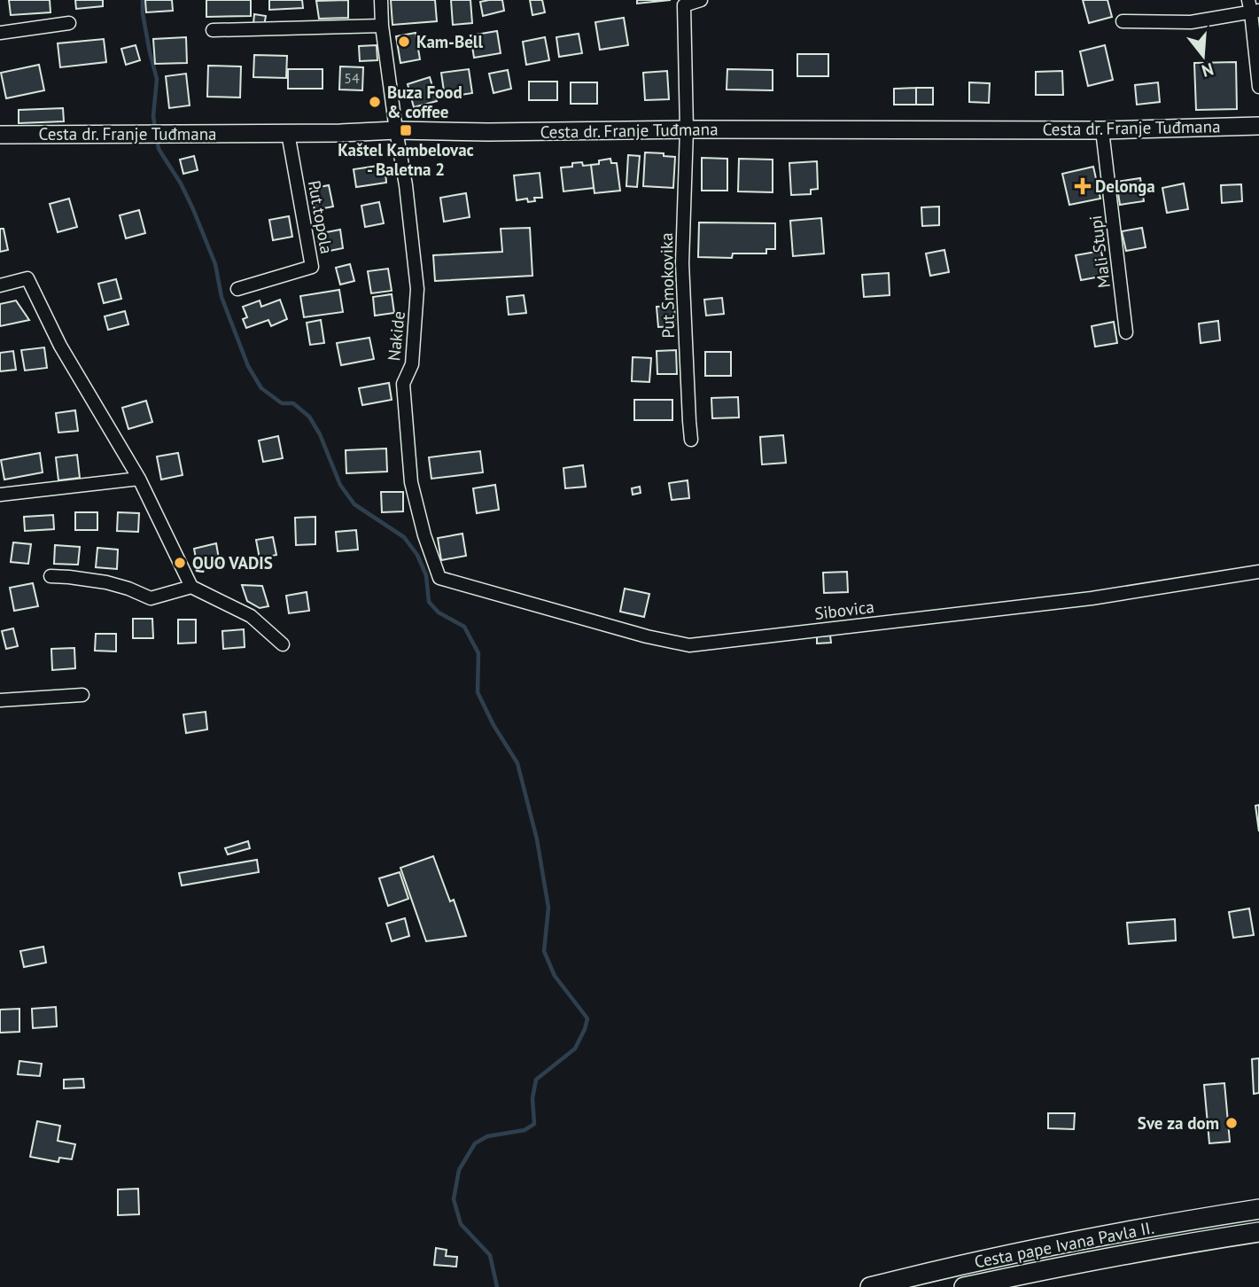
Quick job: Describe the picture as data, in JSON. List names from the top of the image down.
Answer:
{
  "streets": {
    "main road": ["Cesta dr. Franje Tuđmana", "Cesta pape Ivana Pavla II."],
    "street": [
      "Put topola",
      "Mali Stupi",
      "Put Smokovika",
      "Nakide",
      "Sibovica"
    ]
  },
  "crossings": [
    ["Cesta dr. Franje Tuđmana", "Put topola"],
    ["Cesta dr. Franje Tuđmana", "Mali Stupi"],
    ["Cesta dr. Franje Tuđmana", "Put Smokovika"],
    ["Cesta dr. Franje Tuđmana", "Nakide"],
    ["Nakide", "Sibovica"]
  ],
  "places": {
    "other": [
      "Kam-Bell",
      "Buza Food & coffee",
      "QUO VADIS",
      "Sve za dom"
    ],
    "transit": ["Kaštel Kambelovac - Baletna 2"],
    "health": ["Delonga"]
  },
  "house_numbers": ["54"],
  "north": "bottom"
}
